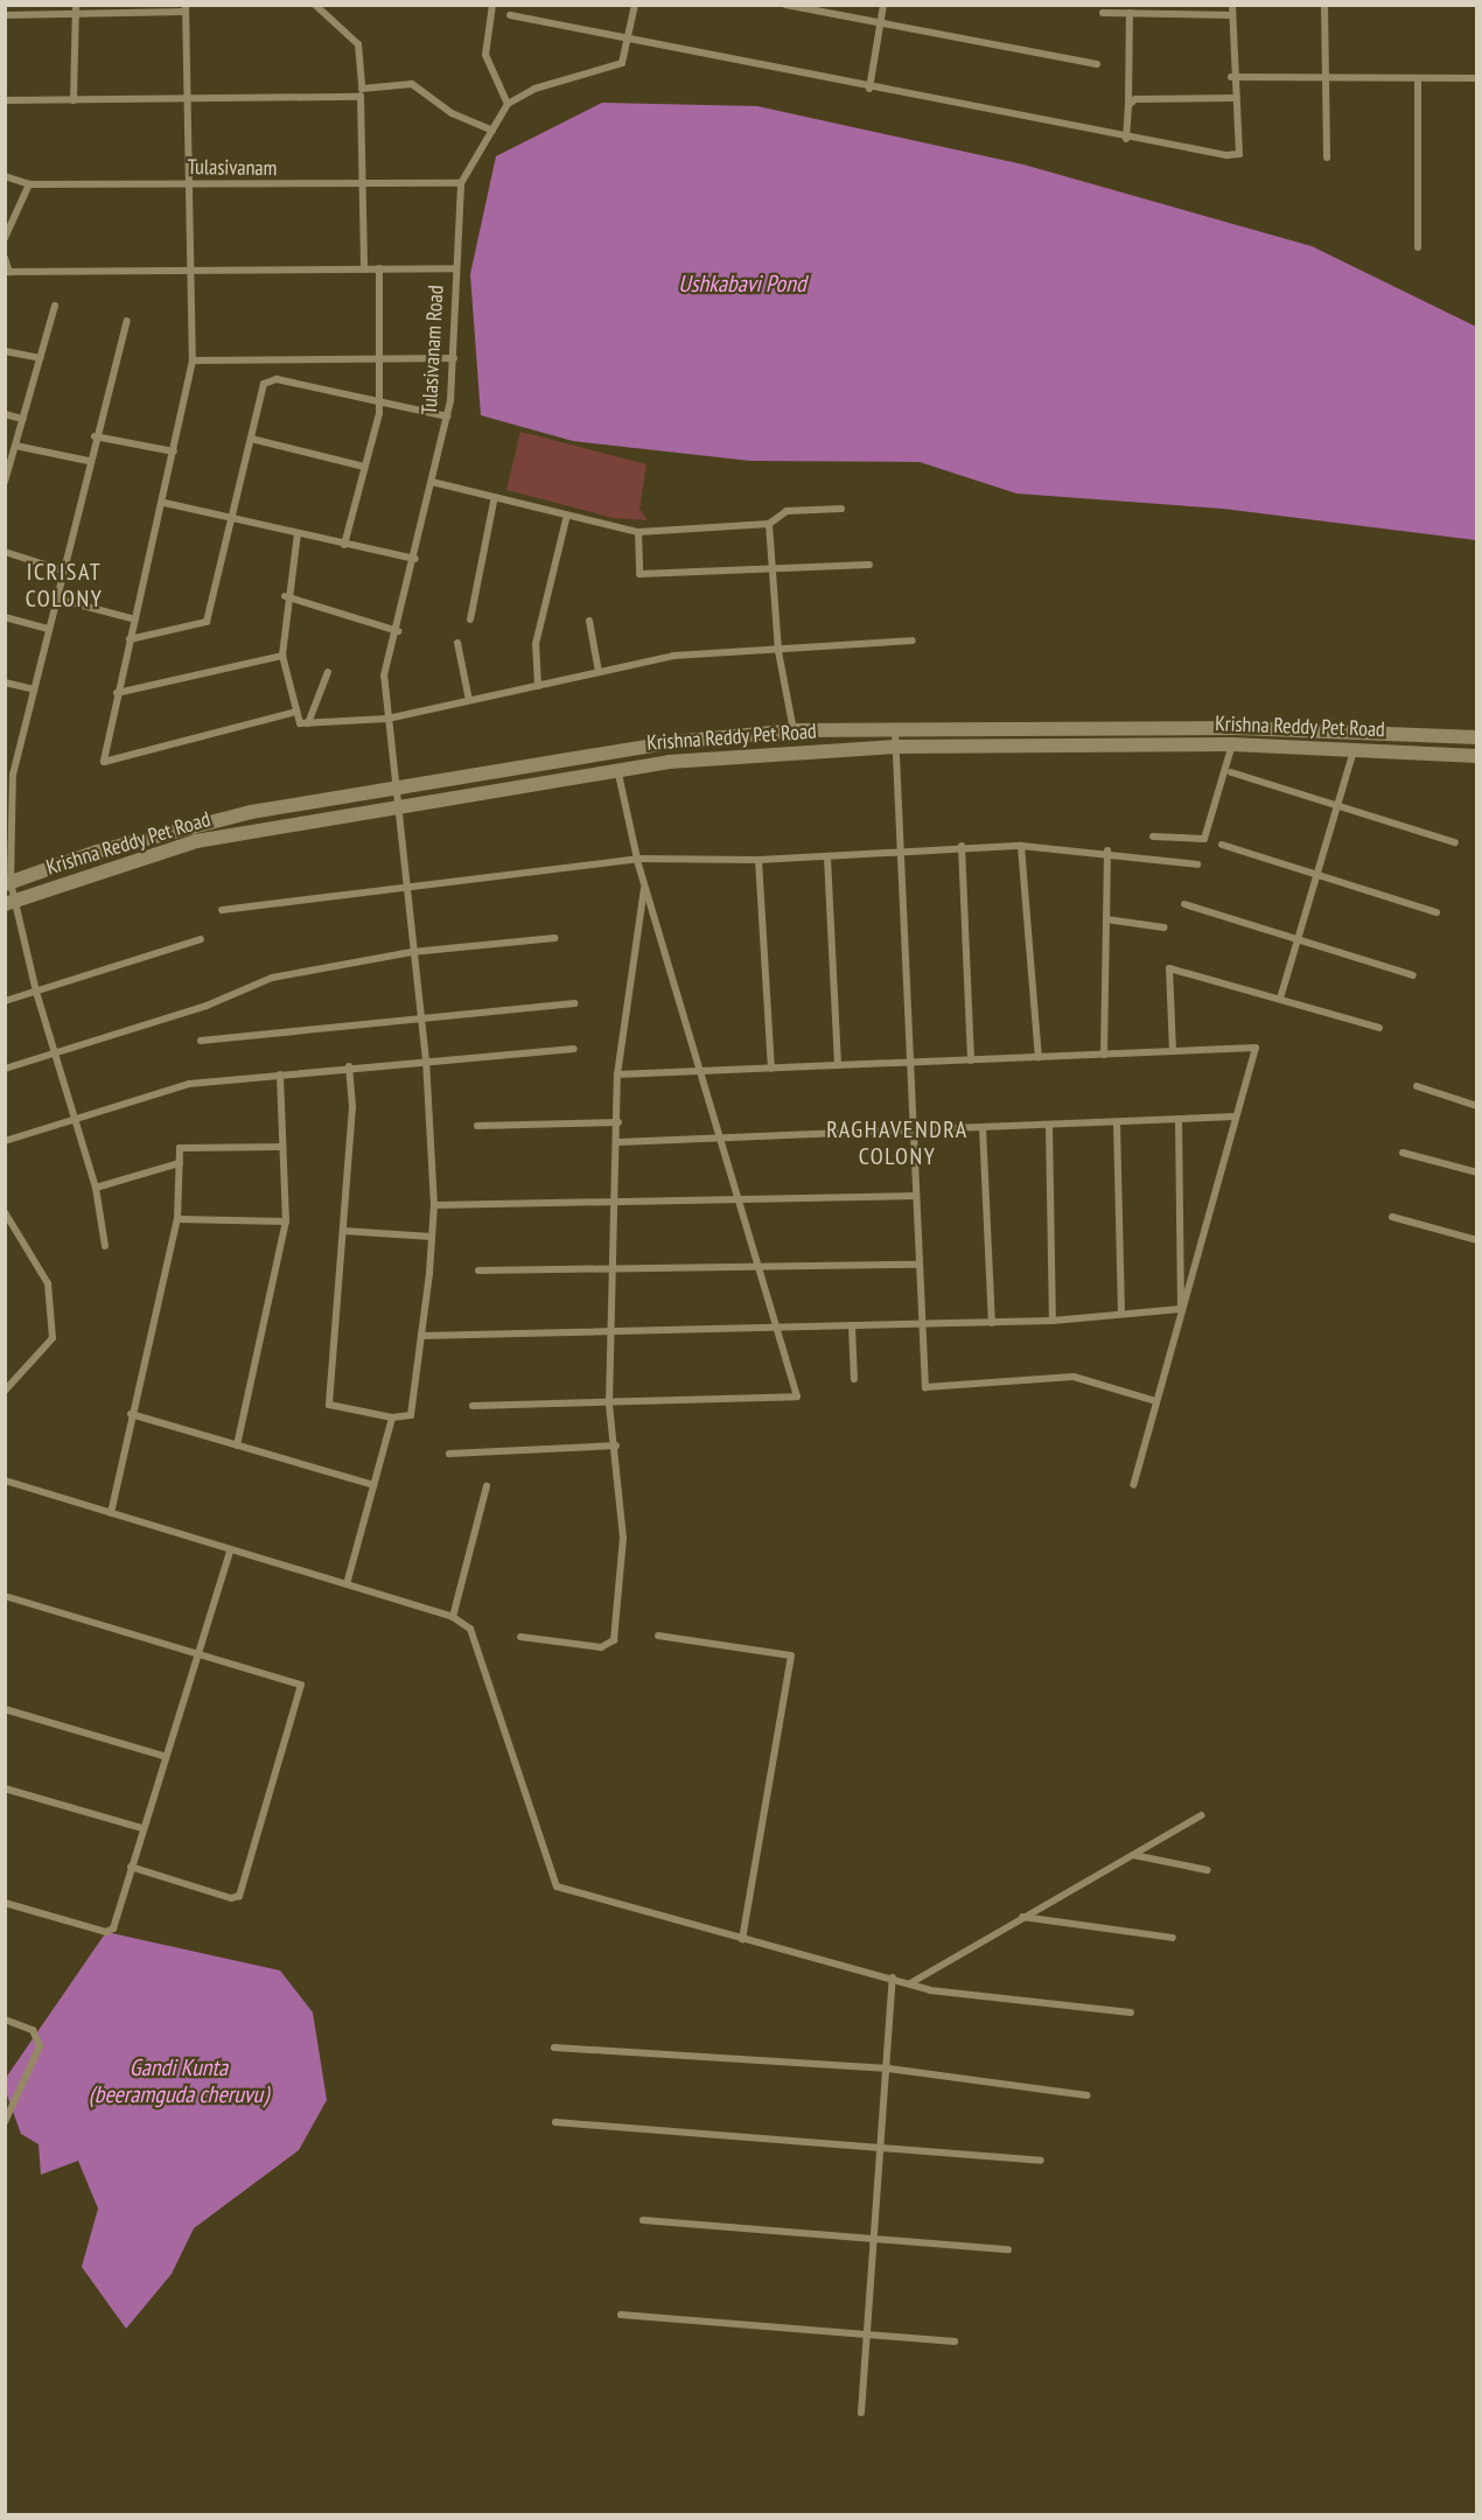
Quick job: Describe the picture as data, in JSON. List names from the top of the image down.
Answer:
{
  "streets": {
    "main road": ["Krishna Reddy Pet Road"],
    "street": ["Tulasivanam", "Tulasivanam Road"]
  },
  "crossings": [
    ["Tulasivanam", "Tulasivanam Road"],
    ["Tulasivanam Road", "Krishna Reddy Pet Road"]
  ],
  "districts": ["ICRISAT COLONY", "RAGHAVENDRA COLONY"],
  "water": ["Ushkabavi Pond", "Gandi Kunta (beeramguda cheruvu)"]
}
